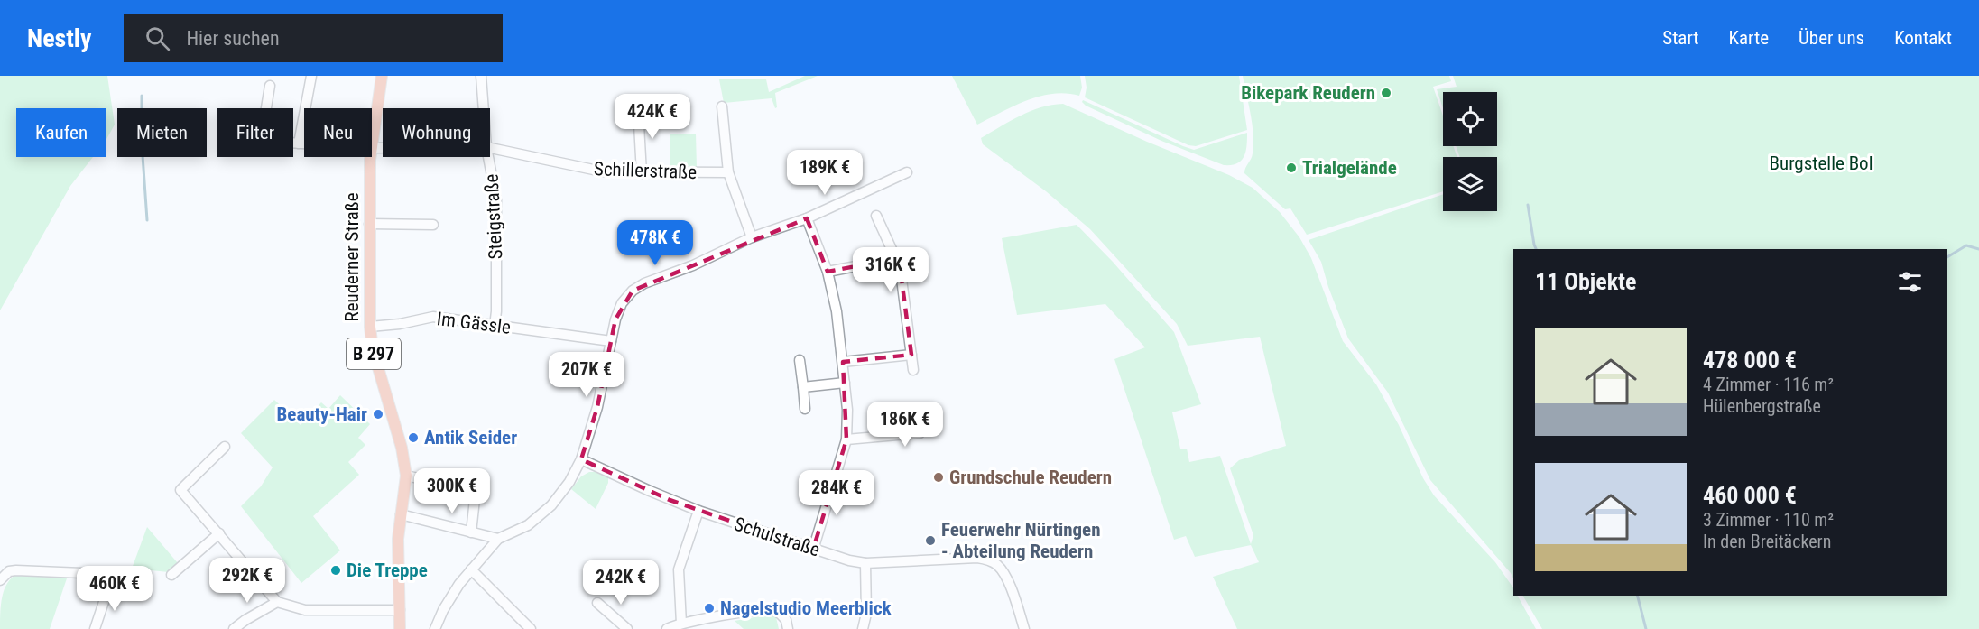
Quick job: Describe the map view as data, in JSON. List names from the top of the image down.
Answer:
{
  "streets": {
    "main road": ["Reuderner Straße", "B 297"],
    "street": [
      "Schillerstraße",
      "Steigstraße",
      "Im Gässle",
      "Schulstraße"
    ]
  },
  "crossings": [
    ["Steigstraße", "Im Gässle"],
    ["Reuderner Straße", "Im Gässle"]
  ],
  "parks": ["Burgstelle Bol"],
  "places": [
    "Bikepark Reudern",
    "Trialgelände",
    "Beauty-Hair",
    "Antik Seider",
    "Grundschule Reudern",
    "Feuerwehr Nürtingen - Abteilung Reudern",
    "Die Treppe",
    "Nagelstudio Meerblick"
  ],
  "page": {
    "header": "Nestly",
    "search": "Hier suchen",
    "nav": [
      "Start",
      "Karte",
      "Über uns",
      "Kontakt"
    ],
    "price": [
      "424K €",
      "189K €",
      "478K €",
      "316K €",
      "207K €",
      "186K €",
      "300K €",
      "284K €",
      "292K €",
      "242K €",
      "460K €"
    ],
    "chip": [
      "Kaufen",
      "Mieten",
      "Filter",
      "Neu",
      "Wohnung"
    ],
    "heading": "11 Objekte",
    "list": [
      {
        "name": "478 000 €",
        "note": "4 Zimmer · 116 m² · Hülenbergstraße"
      },
      {
        "name": "460 000 €",
        "note": "3 Zimmer · 110 m² · In den Breitäckern"
      }
    ]
  }
}
